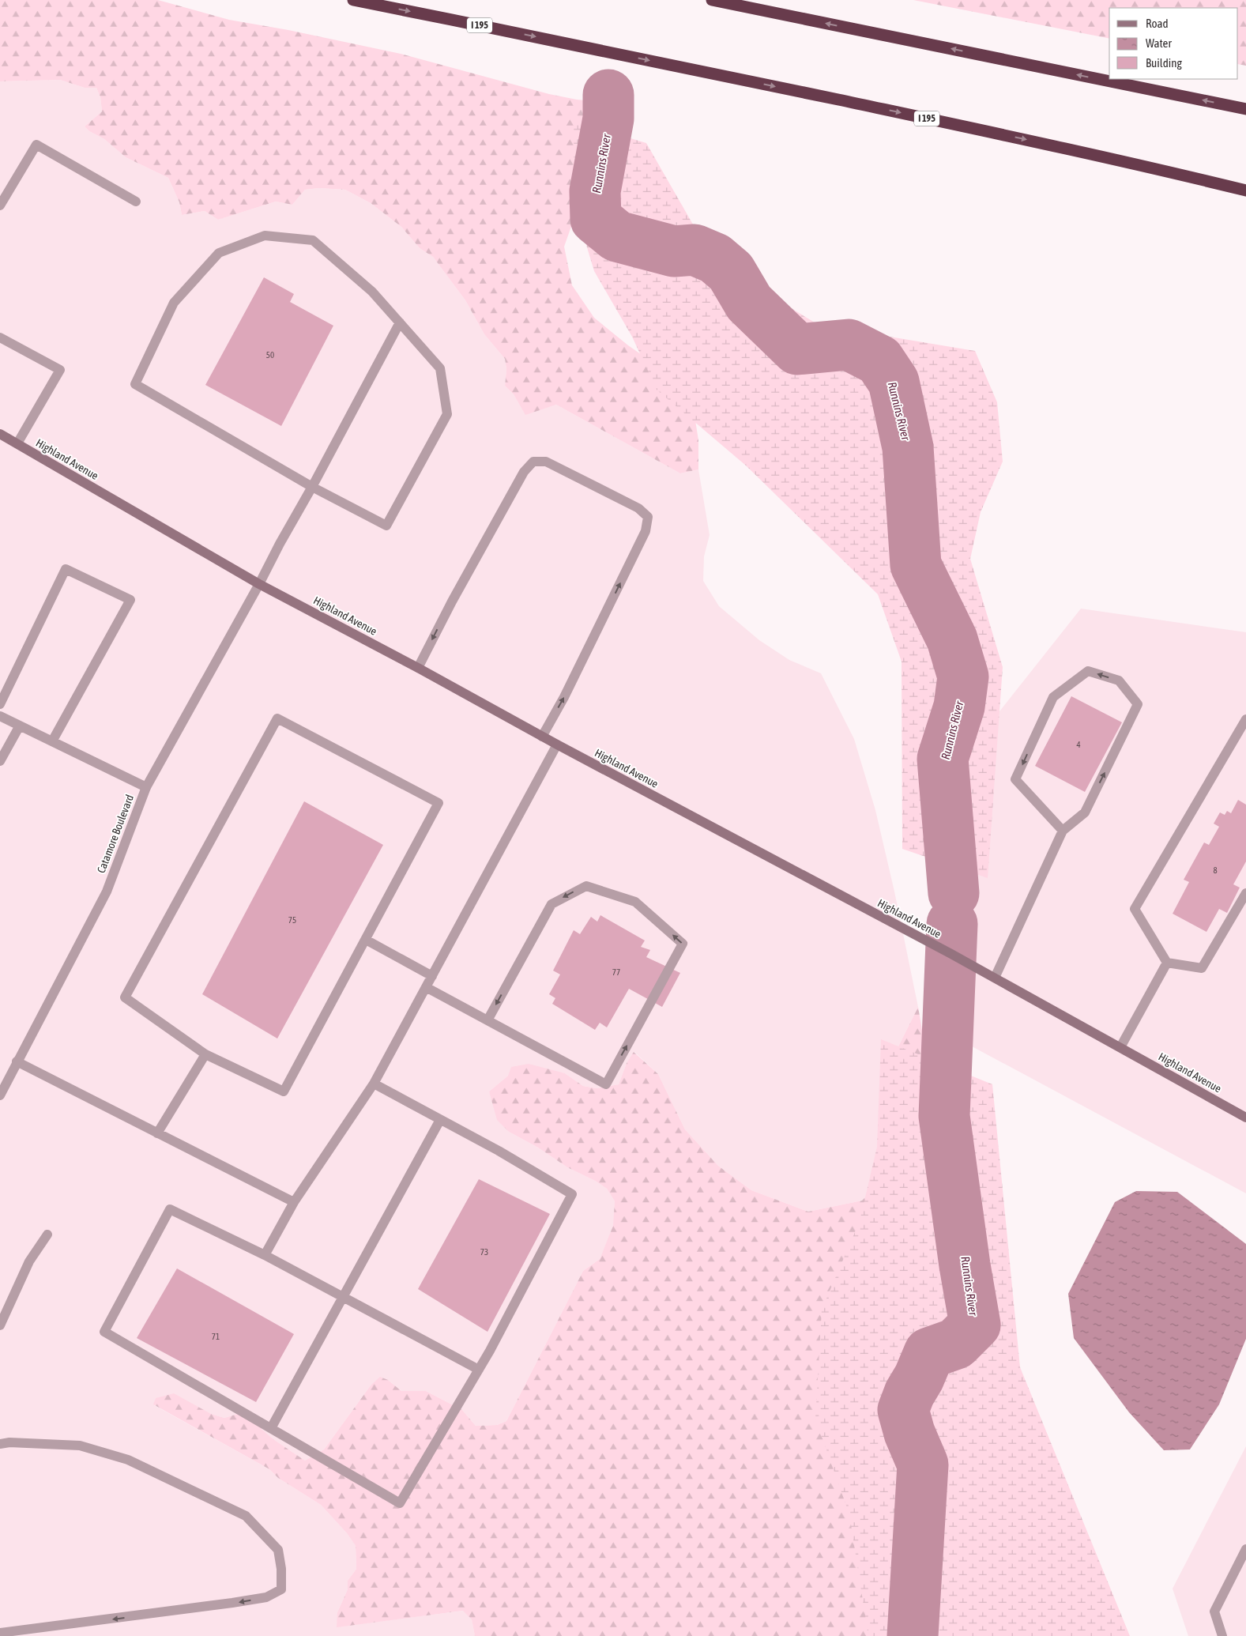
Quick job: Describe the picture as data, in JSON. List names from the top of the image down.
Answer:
{
  "streets": {
    "highway": ["I 195"],
    "main road": ["Highland Avenue"],
    "street": ["Catamore Boulevard"]
  },
  "crossings": [
    ["Highland Avenue", "Catamore Boulevard"]
  ],
  "water": ["Runnins River"],
  "house_numbers": [
    "50",
    "4",
    "8",
    "75",
    "77",
    "73",
    "71"
  ],
  "legend": ["Road", "Water", "Building"]
}
